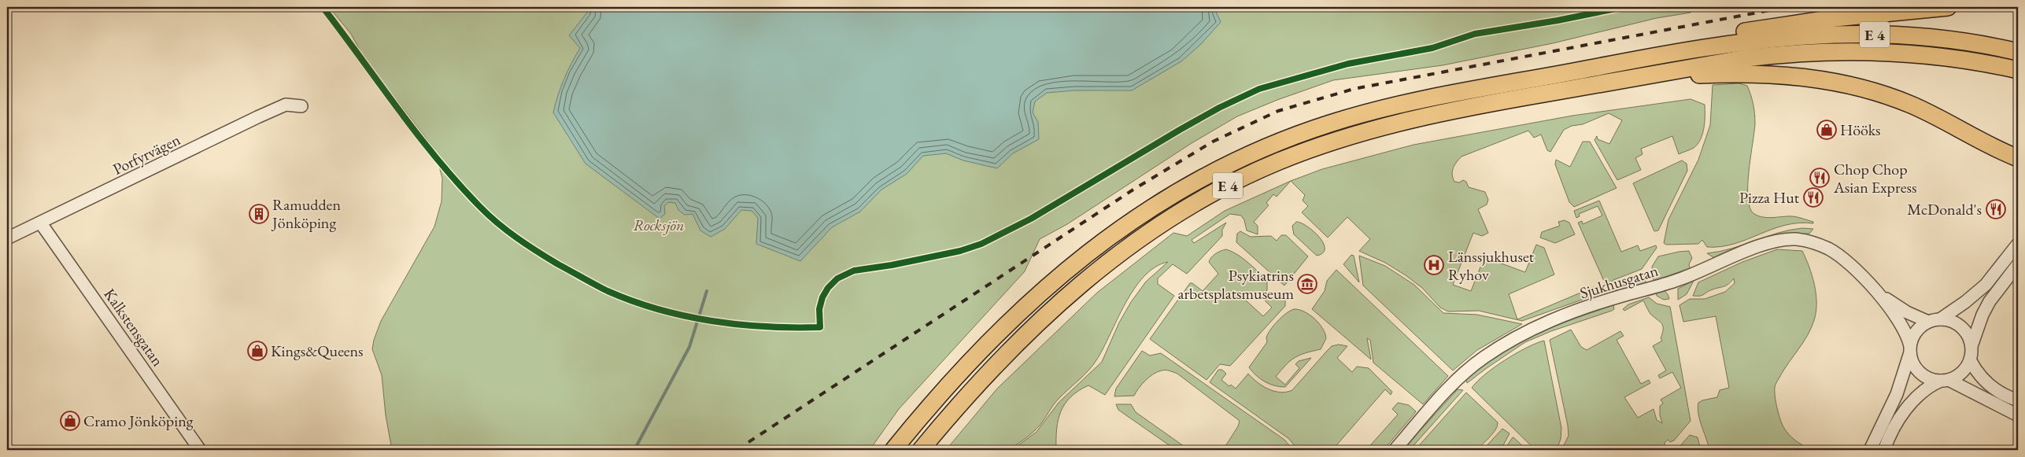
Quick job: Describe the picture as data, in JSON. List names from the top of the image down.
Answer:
{
  "streets": {
    "highway": ["E 4"],
    "street": ["Porfyrvägen", "Sjukhusgatan", "Kalkstensgatan"]
  },
  "crossings": [
    ["Porfyrvägen", "Kalkstensgatan"]
  ],
  "parks": ["Rocksjön"],
  "places": {
    "shop": ["Hööks", "Kings&Queens", "Cramo Jönköping"],
    "restaurant": ["Chop Chop Asian Express", "Pizza Hut", "McDonald's"],
    "building": ["Ramudden Jönköping"],
    "hospital": ["Länssjukhuset Ryhov"],
    "museum": ["Psykiatrins arbetsplatsmuseum"]
  }
}
